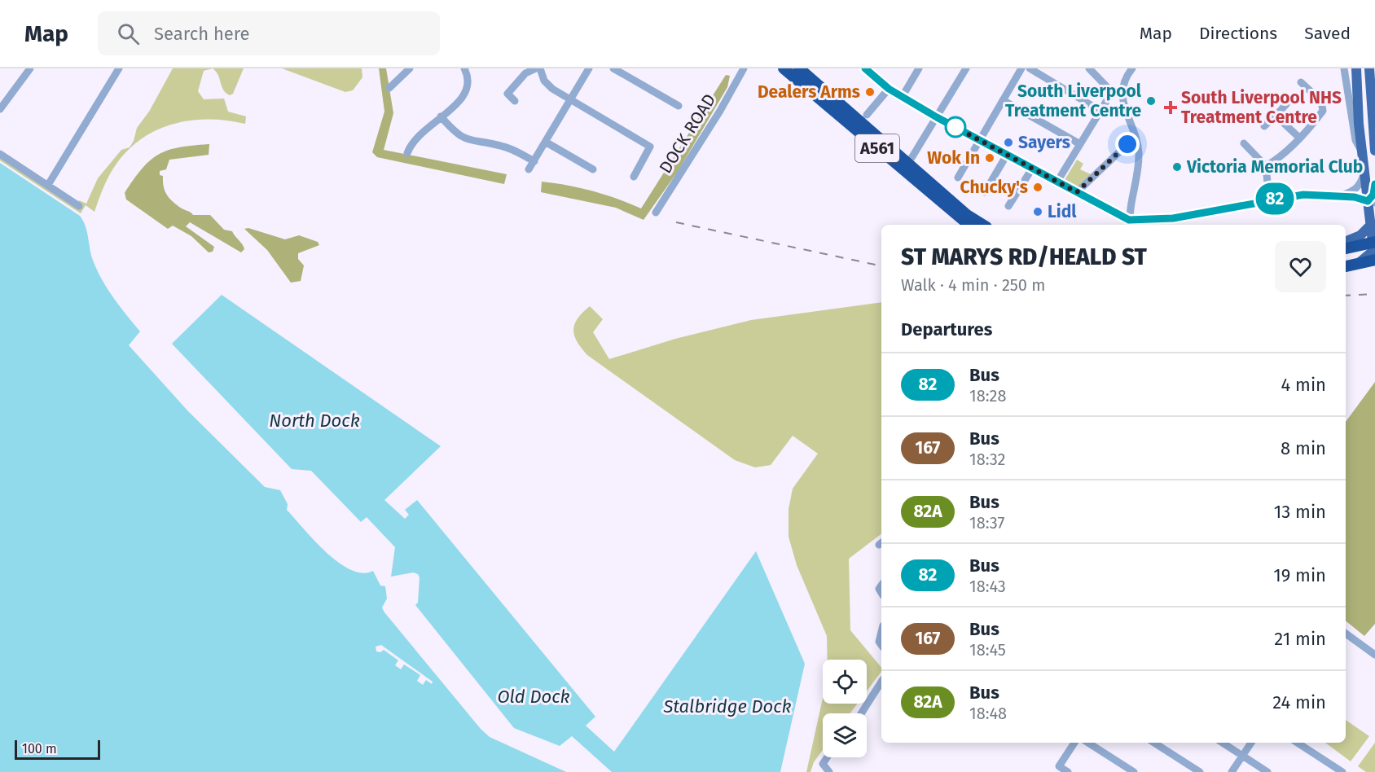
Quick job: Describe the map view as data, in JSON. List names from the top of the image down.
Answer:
{
  "streets": {
    "highway": ["A561"],
    "street": ["DOCK ROAD"]
  },
  "water": ["North Dock", "Old Dock", "Stalbridge Dock"],
  "places": {
    "other": [
      "Dealers Arms",
      "South Liverpool Treatment Centre",
      "Sayers",
      "Wok In",
      "Victoria Memorial Club",
      "Chucky's",
      "Lidl"
    ],
    "health": ["South Liverpool NHS Treatment Centre"]
  },
  "lines": ["bus line 82"],
  "scale_bar": "100 m",
  "page": {
    "header": "Map",
    "search": "Search here",
    "nav": ["Map", "Directions", "Saved"],
    "on_map": "82",
    "heading": [
      ["ST MARYS RD/HEALD ST", "Walk · 4 min · 250 m"],
      "Departures"
    ],
    "list": [
      {
        "mark": "82",
        "name": "Bus",
        "note": "18:28",
        "value": "4 min"
      },
      {
        "mark": "167",
        "name": "Bus",
        "note": "18:32",
        "value": "8 min"
      },
      {
        "mark": "82A",
        "name": "Bus",
        "note": "18:37",
        "value": "13 min"
      },
      {
        "mark": "82",
        "name": "Bus",
        "note": "18:43",
        "value": "19 min"
      },
      {
        "mark": "167",
        "name": "Bus",
        "note": "18:45",
        "value": "21 min"
      },
      {
        "mark": "82A",
        "name": "Bus",
        "note": "18:48",
        "value": "24 min"
      }
    ],
    "scale": "100 m"
  }
}
